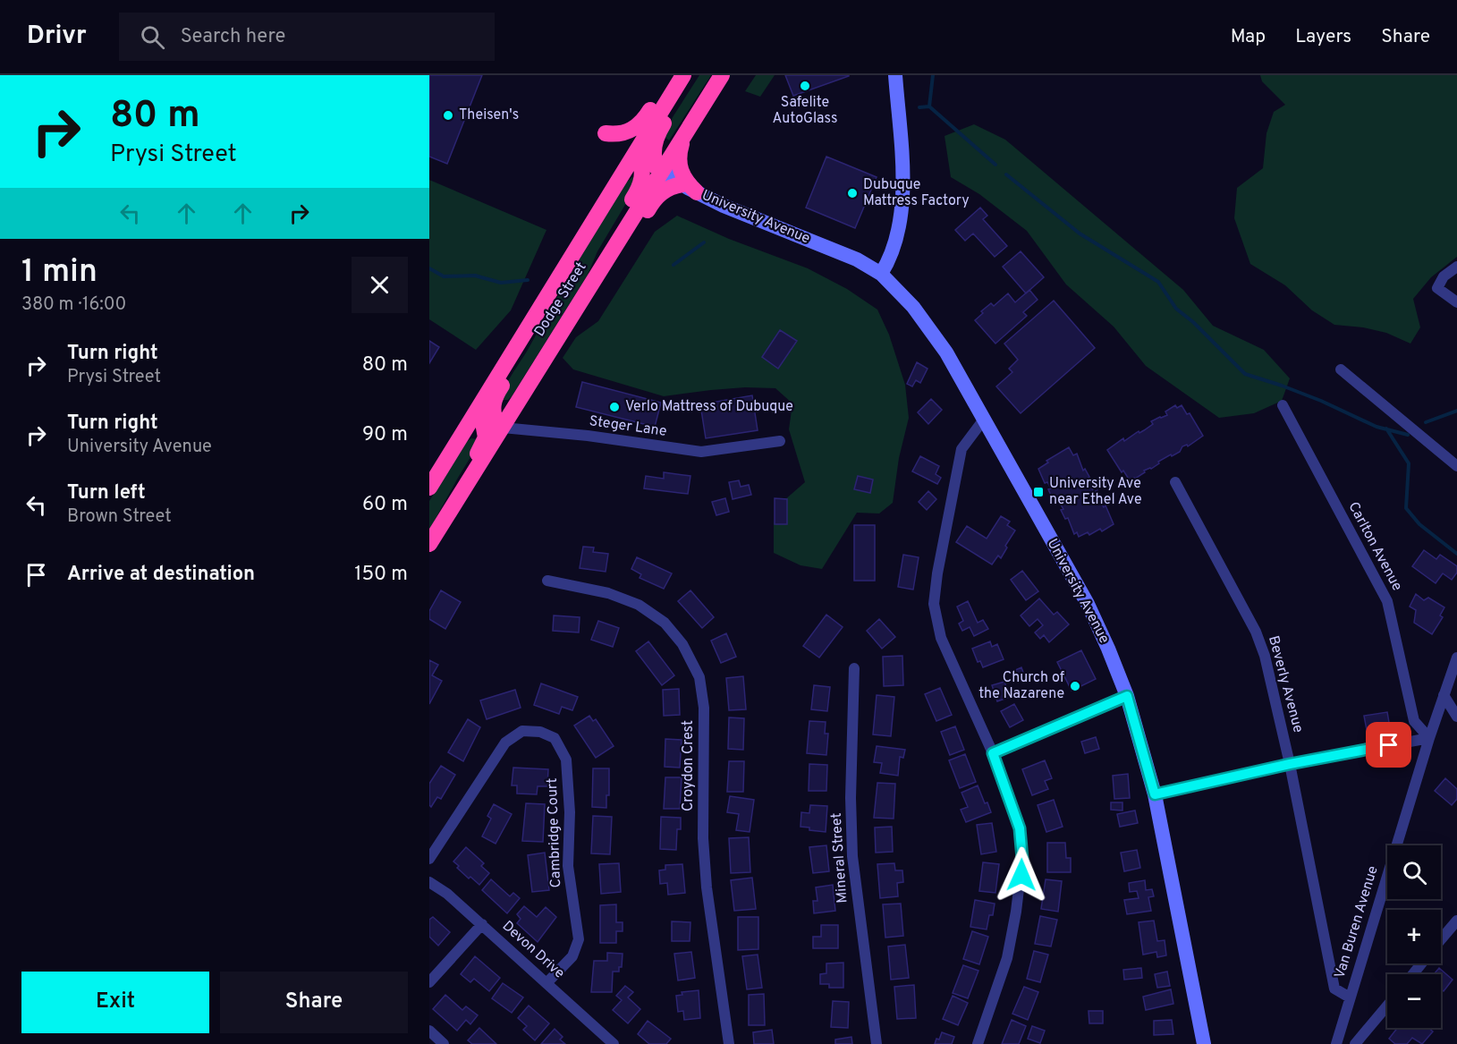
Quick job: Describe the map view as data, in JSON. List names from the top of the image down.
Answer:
{
  "streets": {
    "highway": ["Dodge Street"],
    "main road": ["University Avenue"],
    "street": [
      "Steger Lane",
      "Carlton Avenue",
      "Beverly Avenue",
      "Croydon Crest",
      "Cambridge Court",
      "Mineral Street",
      "Van Buren Avenue",
      "Devon Drive"
    ]
  },
  "crossings": [
    ["University Avenue", "Dodge Street"],
    ["Dodge Street", "Steger Lane"],
    ["Carlton Avenue", "Van Buren Avenue"],
    ["Beverly Avenue", "Van Buren Avenue"],
    ["Cambridge Court", "Devon Drive"]
  ],
  "places": {
    "other": [
      "Safelite AutoGlass",
      "Theisen's",
      "Dubuque Mattress Factory",
      "Verlo Mattress of Dubuque",
      "Church of the Nazarene"
    ],
    "transit": ["University Ave near Ethel Ave"]
  },
  "page": {
    "header": "Drivr",
    "search": "Search here",
    "nav": ["Map", "Layers", "Share"],
    "turn": ["80 m", "Prysi Street"],
    "heading": ["1 min", "380 m · 16:00"],
    "list": [
      {
        "name": "Turn right",
        "note": "Prysi Street",
        "value": "80 m"
      },
      {
        "name": "Turn right",
        "note": "University Avenue",
        "value": "90 m"
      },
      {
        "name": "Turn left",
        "note": "Brown Street",
        "value": "60 m"
      },
      {
        "name": "Arrive at destination",
        "value": "150 m"
      }
    ],
    "map_buttons": ["+", "−"],
    "buttons": ["Exit", "Share"]
  }
}
